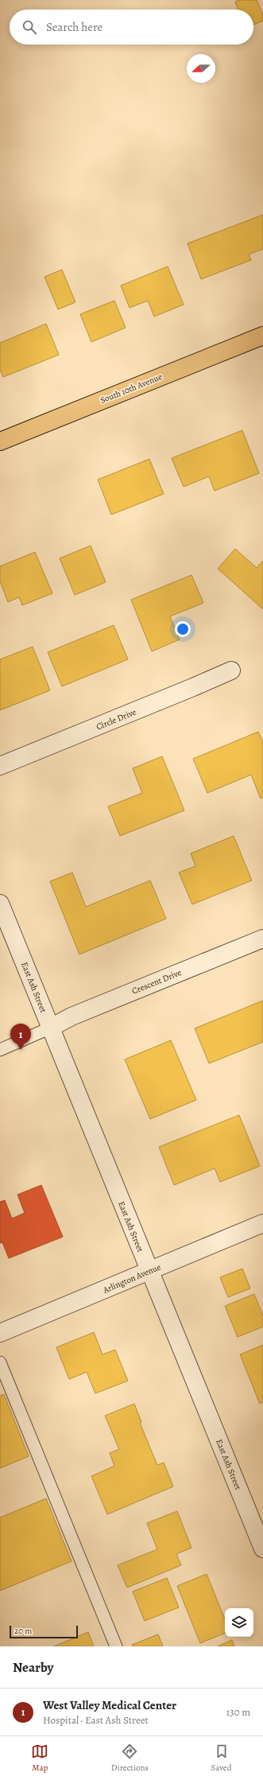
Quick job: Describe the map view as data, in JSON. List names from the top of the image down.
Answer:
{
  "streets": {
    "main road": ["South 10th Avenue"],
    "street": [
      "Circle Drive",
      "Crescent Drive",
      "East Ash Street",
      "Arlington Avenue"
    ]
  },
  "crossings": [
    ["Crescent Drive", "East Ash Street"],
    ["East Ash Street", "Arlington Avenue"]
  ],
  "scale_bar": "20 m",
  "north": "left",
  "page": {
    "search": "Search here",
    "pins": "1",
    "scale": "20 m",
    "heading": "Nearby",
    "list": [
      {
        "mark": "1",
        "name": "West Valley Medical Center",
        "note": "Hospital · East Ash Street",
        "value": "130 m"
      }
    ],
    "nav": ["Map", "Directions", "Saved"]
  }
}
